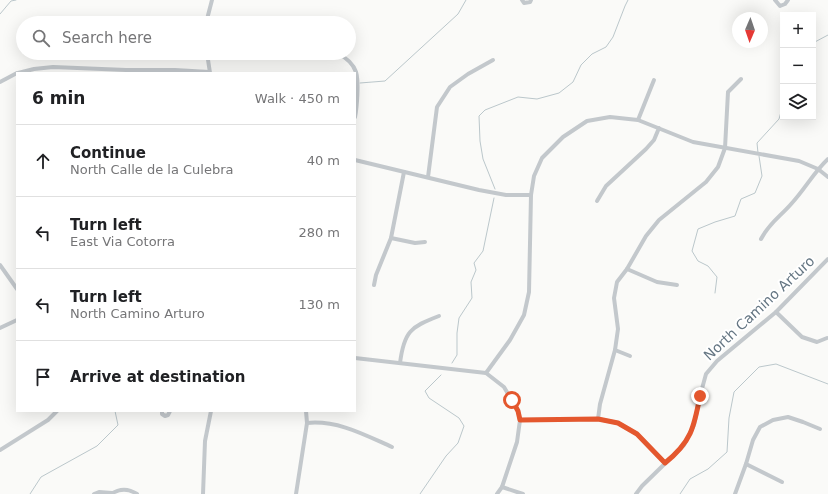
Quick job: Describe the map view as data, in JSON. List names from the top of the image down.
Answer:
{
  "streets": {
    "street": ["North Camino Arturo"]
  },
  "north": "bottom",
  "page": {
    "map_buttons": ["+", "−"],
    "search": "Search here",
    "heading": ["6 min", "Walk · 450 m"],
    "list": [
      ["Continue", "North Calle de la Culebra", "40 m"],
      ["Turn left", "East Via Cotorra", "280 m"],
      ["Turn left", "North Camino Arturo", "130 m"],
      "Arrive at destination"
    ]
  }
}
